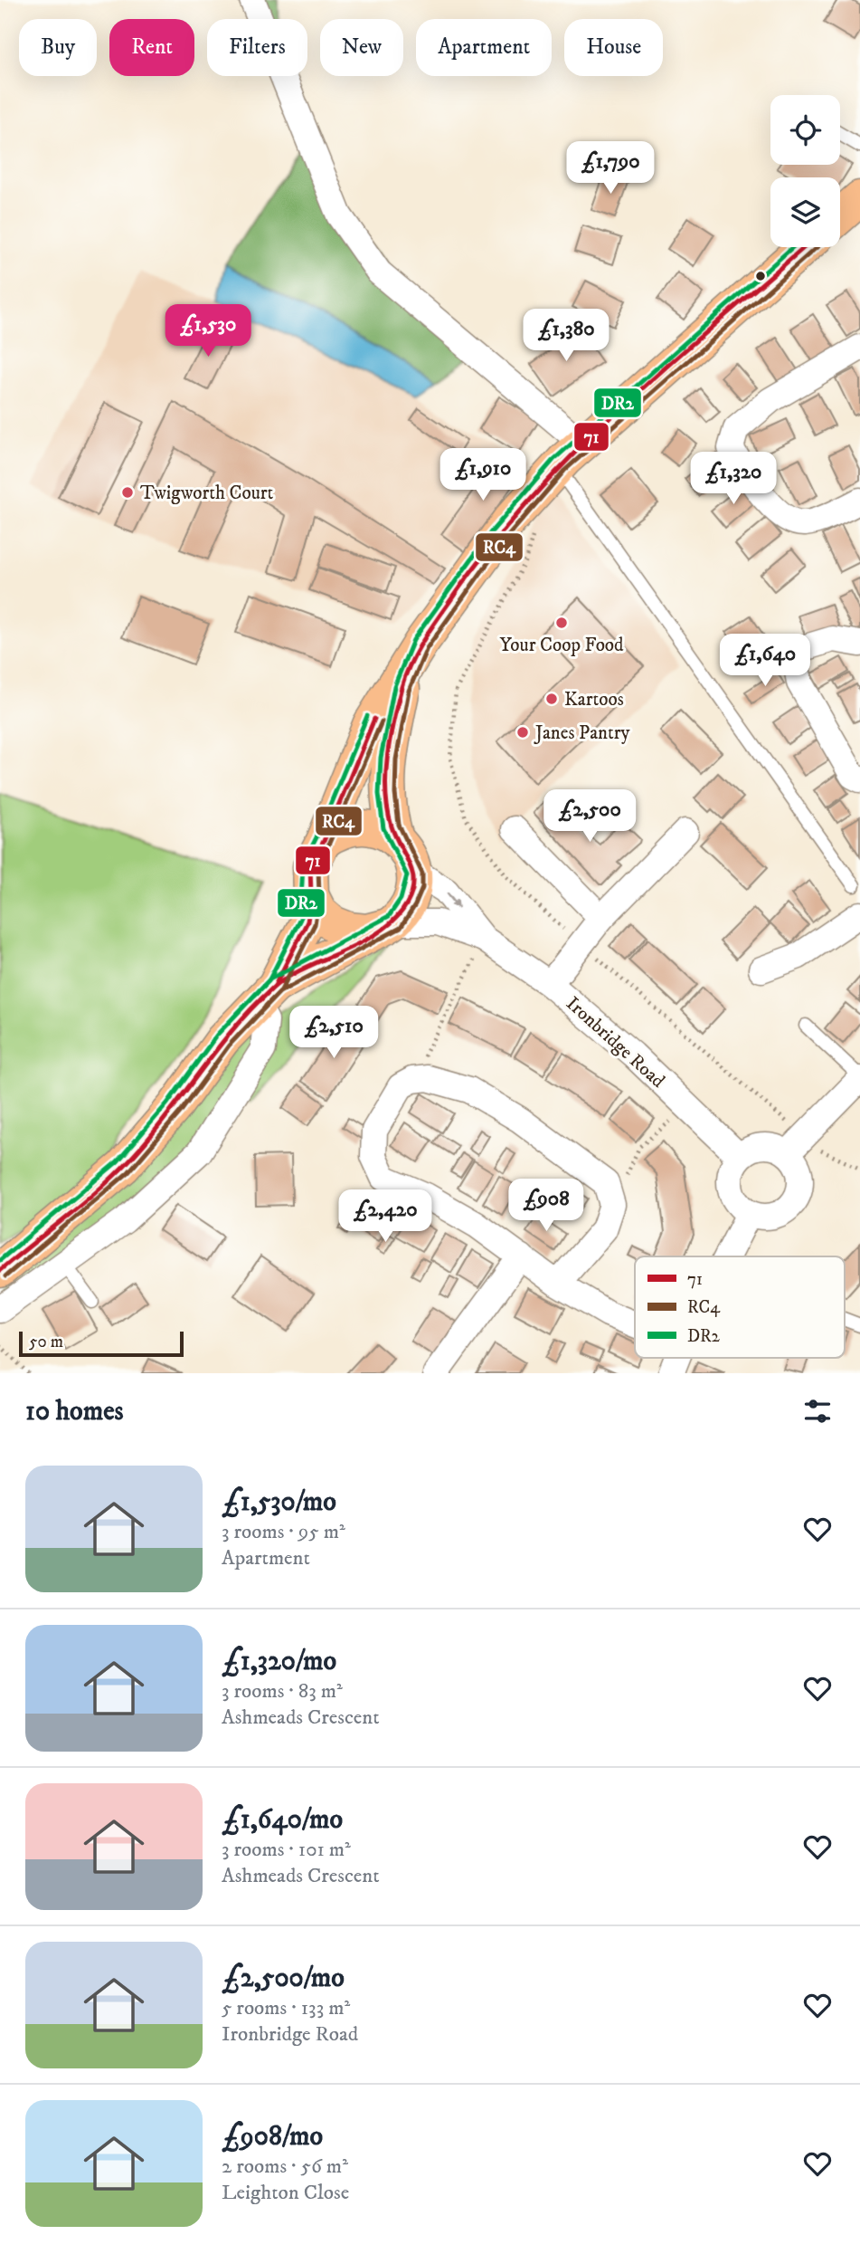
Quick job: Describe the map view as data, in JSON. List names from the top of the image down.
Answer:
{
  "streets": {
    "street": ["Ironbridge Road"]
  },
  "places": [
    "Twigworth Court",
    "Your Coop Food",
    "Kartoos",
    "Janes Pantry"
  ],
  "lines": ["transit line 71", "transit line RC4", "transit line DR2"],
  "legend": ["71", "RC4", "DR2"],
  "scale_bar": "50 m",
  "page": {
    "chip": [
      "Buy",
      "Rent",
      "Filters",
      "New",
      "Apartment",
      "House"
    ],
    "price": [
      "£1,790",
      "£1,530",
      "£1,380",
      "£1,910",
      "£1,320",
      "£1,640",
      "£2,500",
      "£2,510",
      "£908",
      "£2,420"
    ],
    "scale": "50 m",
    "heading": "10 homes",
    "list": [
      {
        "name": "£1,530/mo",
        "note": "3 rooms · 95 m² · Apartment"
      },
      {
        "name": "£1,320/mo",
        "note": "3 rooms · 83 m² · Ashmeads Crescent"
      },
      {
        "name": "£1,640/mo",
        "note": "3 rooms · 101 m² · Ashmeads Crescent"
      },
      {
        "name": "£2,500/mo",
        "note": "5 rooms · 133 m² · Ironbridge Road"
      },
      {
        "name": "£908/mo",
        "note": "2 rooms · 56 m² · Leighton Close"
      }
    ]
  }
}
